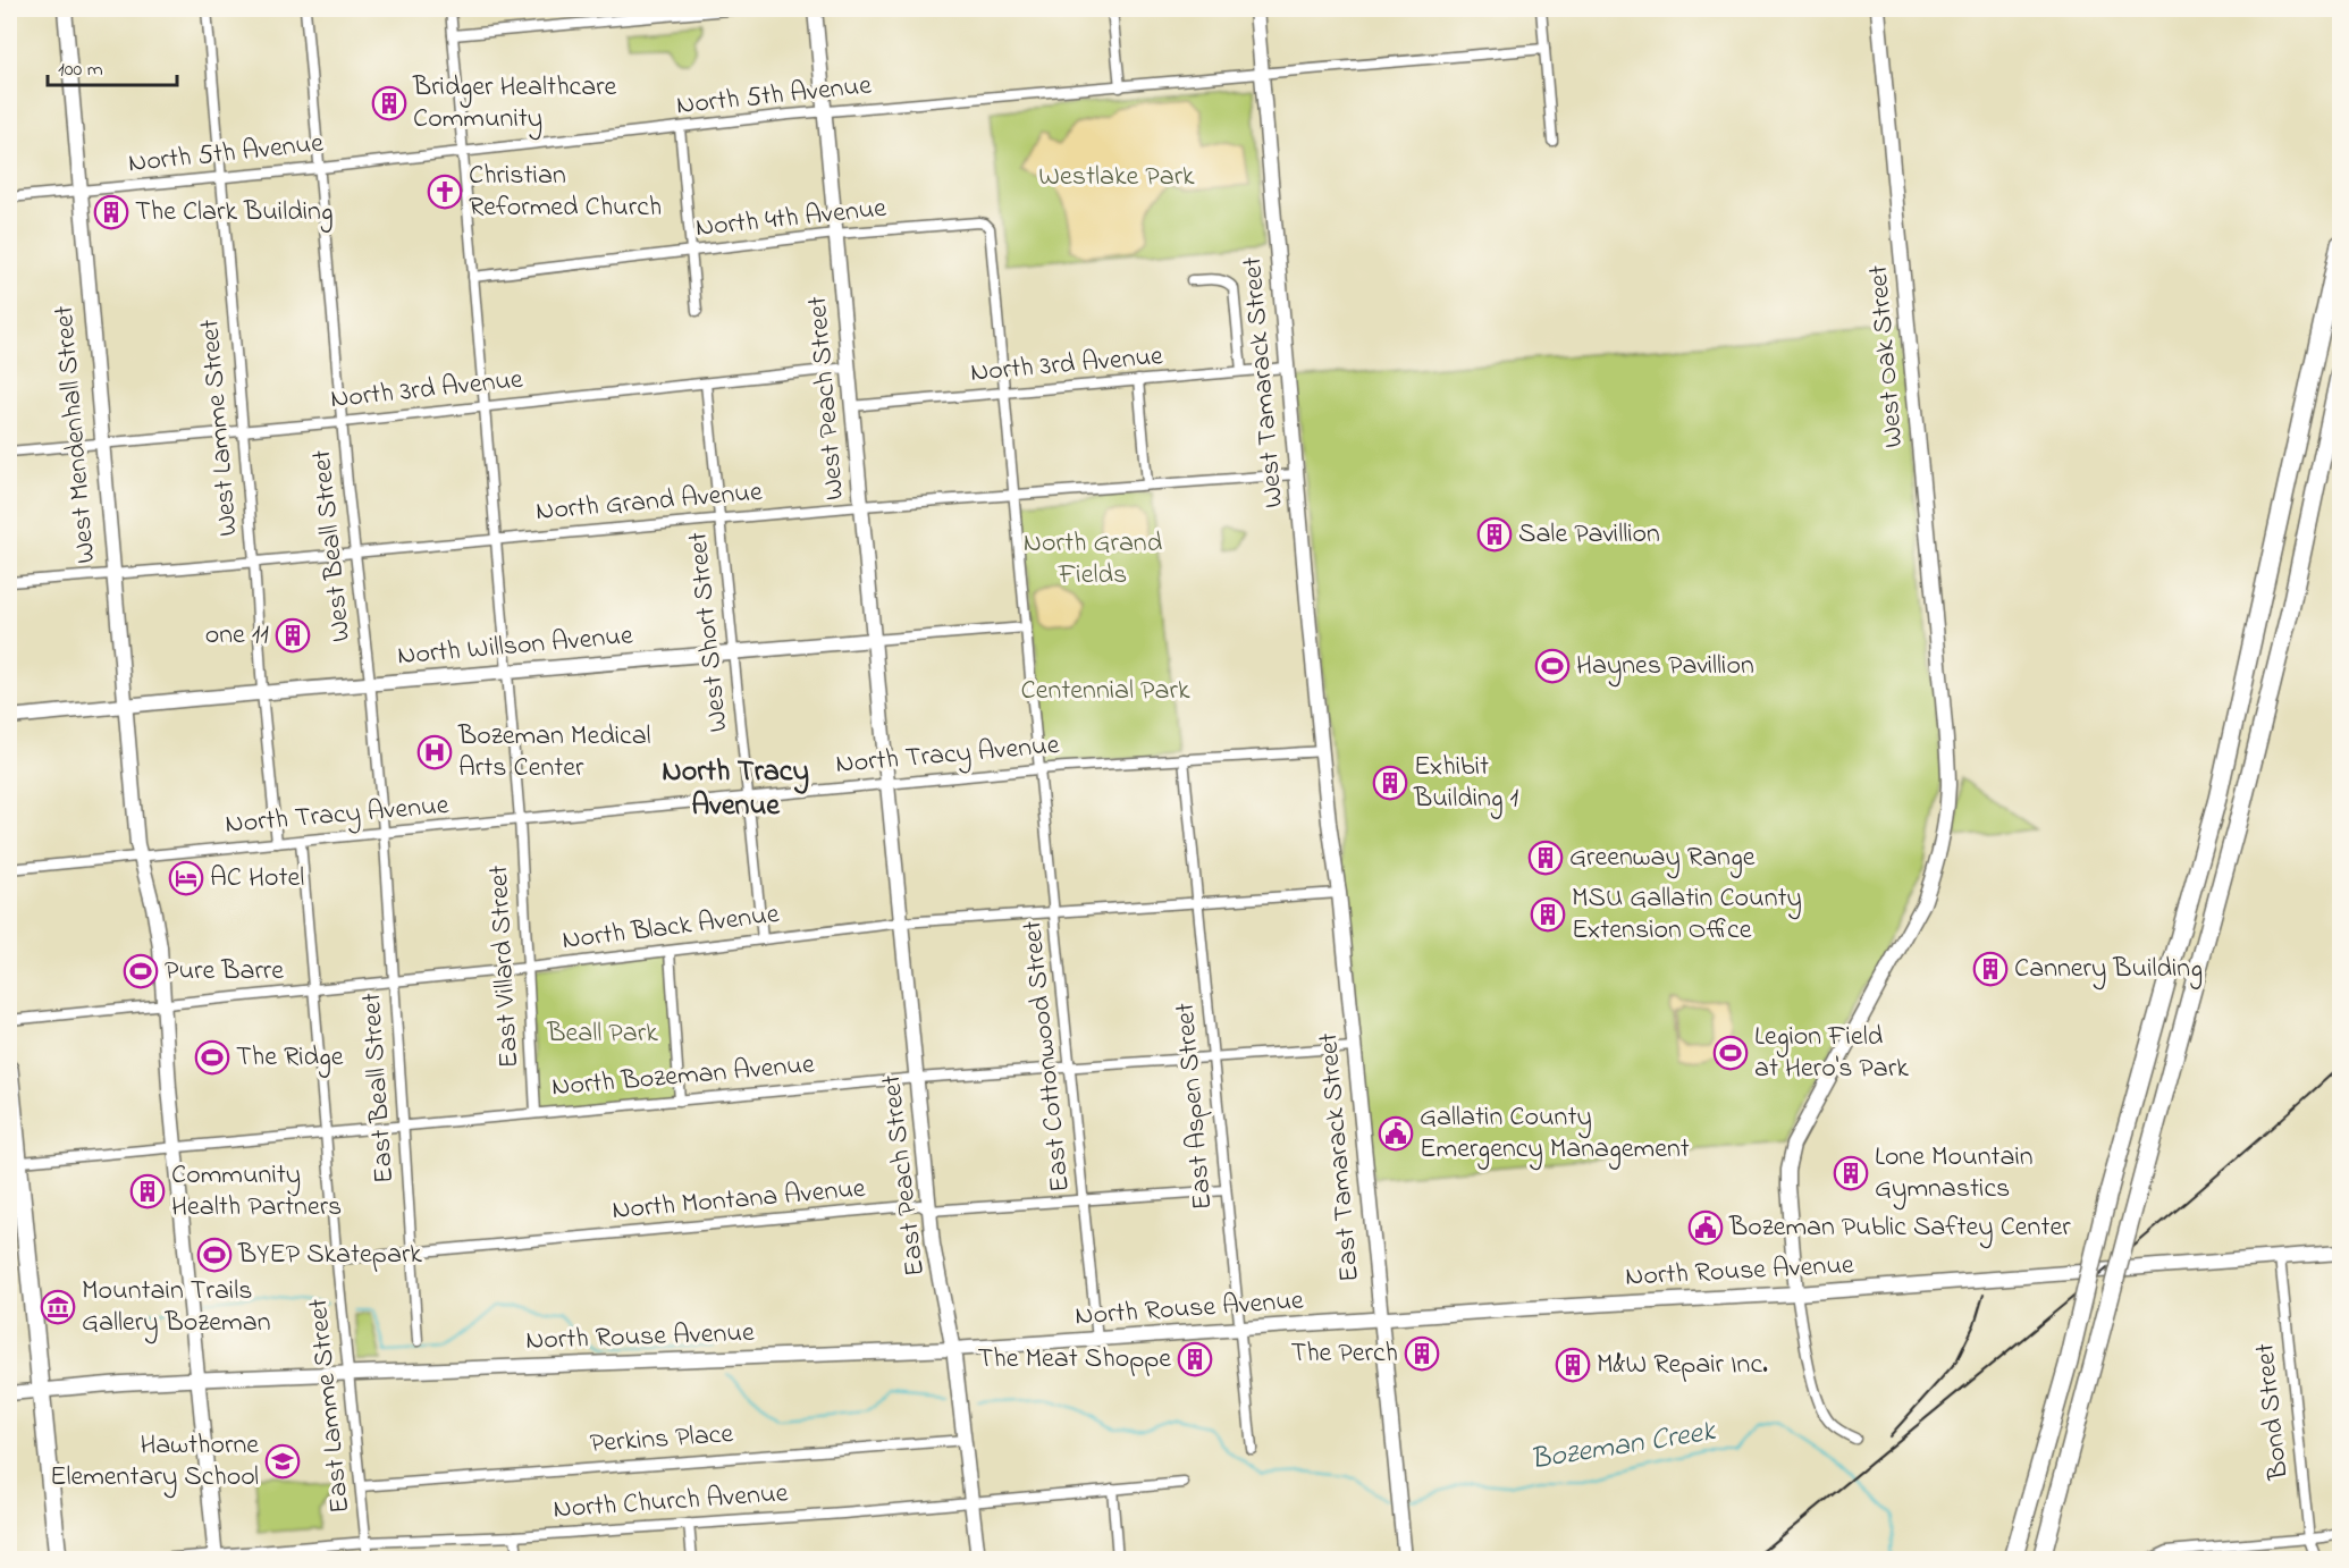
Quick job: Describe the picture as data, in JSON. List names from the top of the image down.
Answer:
{
  "streets": {
    "street": [
      "North 5th Avenue",
      "North 4th Avenue",
      "West Oak Street",
      "North 3rd Avenue",
      "West Tamarack Street",
      "West Peach Street",
      "West Lamme Street",
      "West Mendenhall Street",
      "North Grand Avenue",
      "West Beall Street",
      "West Short Street",
      "North Willson Avenue",
      "North Tracy Avenue",
      "North Black Avenue",
      "East Villard Street",
      "East Cottonwood Street",
      "North Bozeman Avenue",
      "East Beall Street",
      "East Aspen Street",
      "East Tamarack Street",
      "East Peach Street",
      "North Montana Avenue",
      "North Rouse Avenue",
      "East Lamme Street",
      "Bond Street",
      "Perkins Place",
      "North Church Avenue"
    ]
  },
  "crossings": [
    ["North 5th Avenue", "West Tamarack Street"],
    ["North 5th Avenue", "West Peach Street"],
    ["North 5th Avenue", "West Lamme Street"],
    ["North 5th Avenue", "West Mendenhall Street"],
    ["North 5th Avenue", "West Beall Street"],
    ["North 5th Avenue", "East Villard Street"],
    ["North 4th Avenue", "North 3rd Avenue"],
    ["North 4th Avenue", "West Peach Street"],
    ["North 4th Avenue", "East Villard Street"],
    ["North 4th Avenue", "East Cottonwood Street"],
    ["West Oak Street", "North Rouse Avenue"],
    ["North 3rd Avenue", "West Tamarack Street"],
    ["North 3rd Avenue", "West Peach Street"],
    ["North 3rd Avenue", "West Lamme Street"],
    ["North 3rd Avenue", "West Mendenhall Street"],
    ["North 3rd Avenue", "West Beall Street"],
    ["North 3rd Avenue", "West Short Street"],
    ["North 3rd Avenue", "East Villard Street"],
    ["North 3rd Avenue", "East Cottonwood Street"],
    ["West Tamarack Street", "North Grand Avenue"],
    ["West Tamarack Street", "North Tracy Avenue"],
    ["West Tamarack Street", "East Tamarack Street"],
    ["West Peach Street", "North Grand Avenue"],
    ["West Peach Street", "North Willson Avenue"],
    ["West Peach Street", "North Tracy Avenue"],
    ["West Peach Street", "East Peach Street"],
    ["West Lamme Street", "North Grand Avenue"],
    ["West Lamme Street", "North Willson Avenue"],
    ["West Lamme Street", "North Tracy Avenue"],
    ["West Mendenhall Street", "North Grand Avenue"],
    ["West Mendenhall Street", "North Willson Avenue"],
    ["West Mendenhall Street", "North Tracy Avenue"],
    ["West Mendenhall Street", "North Black Avenue"],
    ["West Mendenhall Street", "North Bozeman Avenue"],
    ["West Mendenhall Street", "North Rouse Avenue"],
    ["West Mendenhall Street", "North Church Avenue"],
    ["North Grand Avenue", "West Beall Street"],
    ["North Grand Avenue", "West Short Street"],
    ["North Grand Avenue", "East Villard Street"],
    ["North Grand Avenue", "East Cottonwood Street"],
    ["West Beall Street", "North Willson Avenue"],
    ["West Beall Street", "North Tracy Avenue"],
    ["West Beall Street", "East Beall Street"],
    ["West Short Street", "North Willson Avenue"],
    ["West Short Street", "North Tracy Avenue"],
    ["West Short Street", "North Black Avenue"],
    ["North Willson Avenue", "East Villard Street"],
    ["North Willson Avenue", "East Cottonwood Street"],
    ["North Tracy Avenue", "East Villard Street"],
    ["North Tracy Avenue", "East Cottonwood Street"],
    ["North Tracy Avenue", "East Beall Street"],
    ["North Tracy Avenue", "East Aspen Street"],
    ["North Tracy Avenue", "East Tamarack Street"],
    ["North Tracy Avenue", "East Peach Street"],
    ["North Tracy Avenue", "East Lamme Street"],
    ["North Black Avenue", "East Villard Street"],
    ["North Black Avenue", "East Cottonwood Street"],
    ["North Black Avenue", "East Beall Street"],
    ["North Black Avenue", "East Aspen Street"],
    ["North Black Avenue", "East Tamarack Street"],
    ["North Black Avenue", "East Peach Street"],
    ["North Black Avenue", "East Lamme Street"],
    ["East Villard Street", "North Bozeman Avenue"],
    ["East Cottonwood Street", "North Bozeman Avenue"],
    ["East Cottonwood Street", "North Montana Avenue"],
    ["East Cottonwood Street", "North Rouse Avenue"],
    ["North Bozeman Avenue", "East Beall Street"],
    ["North Bozeman Avenue", "East Aspen Street"],
    ["North Bozeman Avenue", "East Tamarack Street"],
    ["North Bozeman Avenue", "East Peach Street"],
    ["North Bozeman Avenue", "East Lamme Street"],
    ["East Beall Street", "North Montana Avenue"],
    ["East Aspen Street", "North Montana Avenue"],
    ["East Aspen Street", "North Rouse Avenue"],
    ["East Tamarack Street", "North Rouse Avenue"],
    ["East Peach Street", "North Montana Avenue"],
    ["East Peach Street", "North Rouse Avenue"],
    ["East Peach Street", "Perkins Place"],
    ["East Peach Street", "North Church Avenue"],
    ["North Montana Avenue", "East Lamme Street"],
    ["North Rouse Avenue", "East Lamme Street"],
    ["North Rouse Avenue", "Bond Street"],
    ["East Lamme Street", "Perkins Place"],
    ["East Lamme Street", "North Church Avenue"]
  ],
  "districts": ["North Tracy Avenue"],
  "water": ["Bozeman Creek"],
  "parks": [
    "Westlake Park",
    "North Grand Fields",
    "Centennial Park",
    "Beall Park"
  ],
  "places": {
    "building": [
      "Bridger Healthcare Community",
      "The Clark Building",
      "Sale Pavillion",
      "one 11",
      "Exhibit Building 1",
      "Greenway Range",
      "MSU Gallatin County Extension Office",
      "Cannery Building",
      "Lone Mountain Gymnastics",
      "Community Health Partners",
      "The Perch",
      "The Meat Shoppe",
      "M&W Repair Inc."
    ],
    "church": ["Christian Reformed Church"],
    "sports": [
      "Haynes Pavillion",
      "Pure Barre",
      "Legion Field at Hero's Park",
      "The Ridge",
      "BYEP Skatepark"
    ],
    "hospital": ["Bozeman Medical Arts Center"],
    "hotel": ["AC Hotel"],
    "public building": ["Gallatin County Emergency Management", "Bozeman Public Saftey Center"],
    "museum": ["Mountain Trails Gallery Bozeman"],
    "school or university": ["Hawthorne Elementary School"]
  },
  "scale_bar": "100 m"
}
